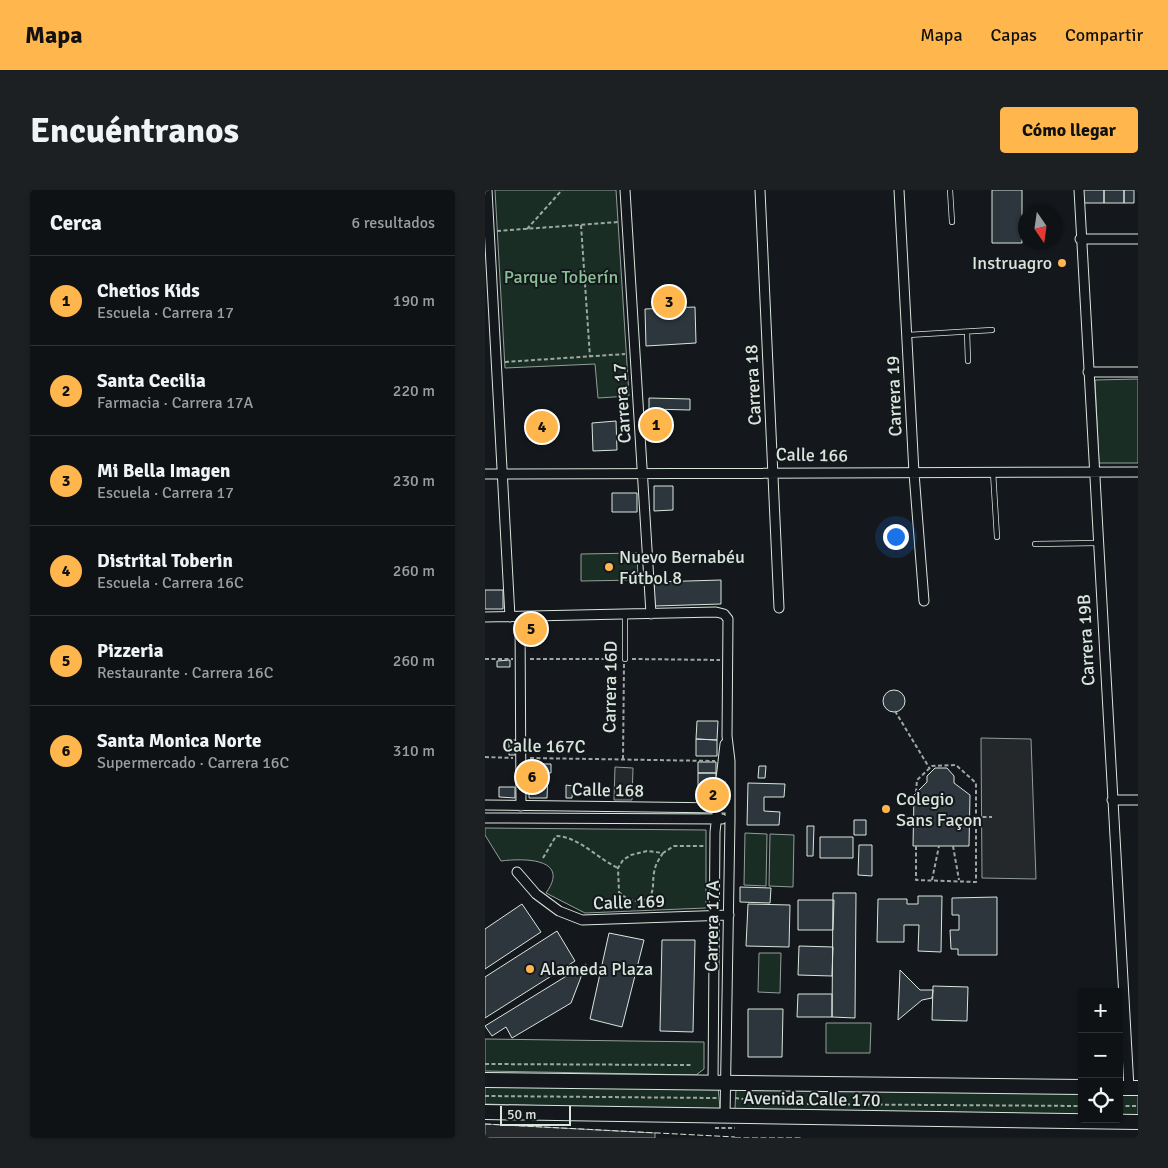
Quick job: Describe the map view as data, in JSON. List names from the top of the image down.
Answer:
{
  "streets": {
    "main road": ["Avenida Calle 170"],
    "street": [
      "Carrera 18",
      "Carrera 19",
      "Carrera 17",
      "Calle 166",
      "Carrera 19B",
      "Calle 168",
      "Calle 169",
      "Carrera 17A"
    ],
    "lane": ["Carrera 16D"],
    "path": ["Calle 167C"]
  },
  "crossings": [
    ["Carrera 18", "Calle 166"],
    ["Carrera 19", "Calle 166"],
    ["Carrera 17", "Calle 166"],
    ["Carrera 17", "Carrera 17A"],
    ["Calle 166", "Carrera 19B"],
    ["Carrera 16D", "Calle 167C"],
    ["Calle 167C", "Carrera 17A"],
    ["Calle 168", "Carrera 17A"],
    ["Calle 169", "Carrera 17A"],
    ["Carrera 17A", "Avenida Calle 170"]
  ],
  "parks": ["Parque Toberín"],
  "places": [
    "Instruagro",
    "Nuevo Bernabéu Fútbol 8",
    "Colegio Sans Façon",
    "Alameda Plaza"
  ],
  "scale_bar": "50 m",
  "north": "bottom",
  "page": {
    "header": "Mapa",
    "nav": ["Mapa", "Capas", "Compartir"],
    "buttons": "Cómo llegar",
    "title": "Encuéntranos",
    "heading": ["Cerca", "6 resultados"],
    "list": [
      {
        "mark": "1",
        "name": "Chetios Kids",
        "note": "Escuela · Carrera 17",
        "value": "190 m"
      },
      {
        "mark": "2",
        "name": "Santa Cecilia",
        "note": "Farmacia · Carrera 17A",
        "value": "220 m"
      },
      {
        "mark": "3",
        "name": "Mi Bella Imagen",
        "note": "Escuela · Carrera 17",
        "value": "230 m"
      },
      {
        "mark": "4",
        "name": "Distrital Toberin",
        "note": "Escuela · Carrera 16C",
        "value": "260 m"
      },
      {
        "mark": "5",
        "name": "Pizzeria",
        "note": "Restaurante · Carrera 16C",
        "value": "260 m"
      },
      {
        "mark": "6",
        "name": "Santa Monica Norte",
        "note": "Supermercado · Carrera 16C",
        "value": "310 m"
      }
    ],
    "pins": [
      "3",
      "1",
      "4",
      "5",
      "6",
      "2"
    ],
    "map_buttons": ["+", "−"],
    "scale": "50 m"
  }
}
